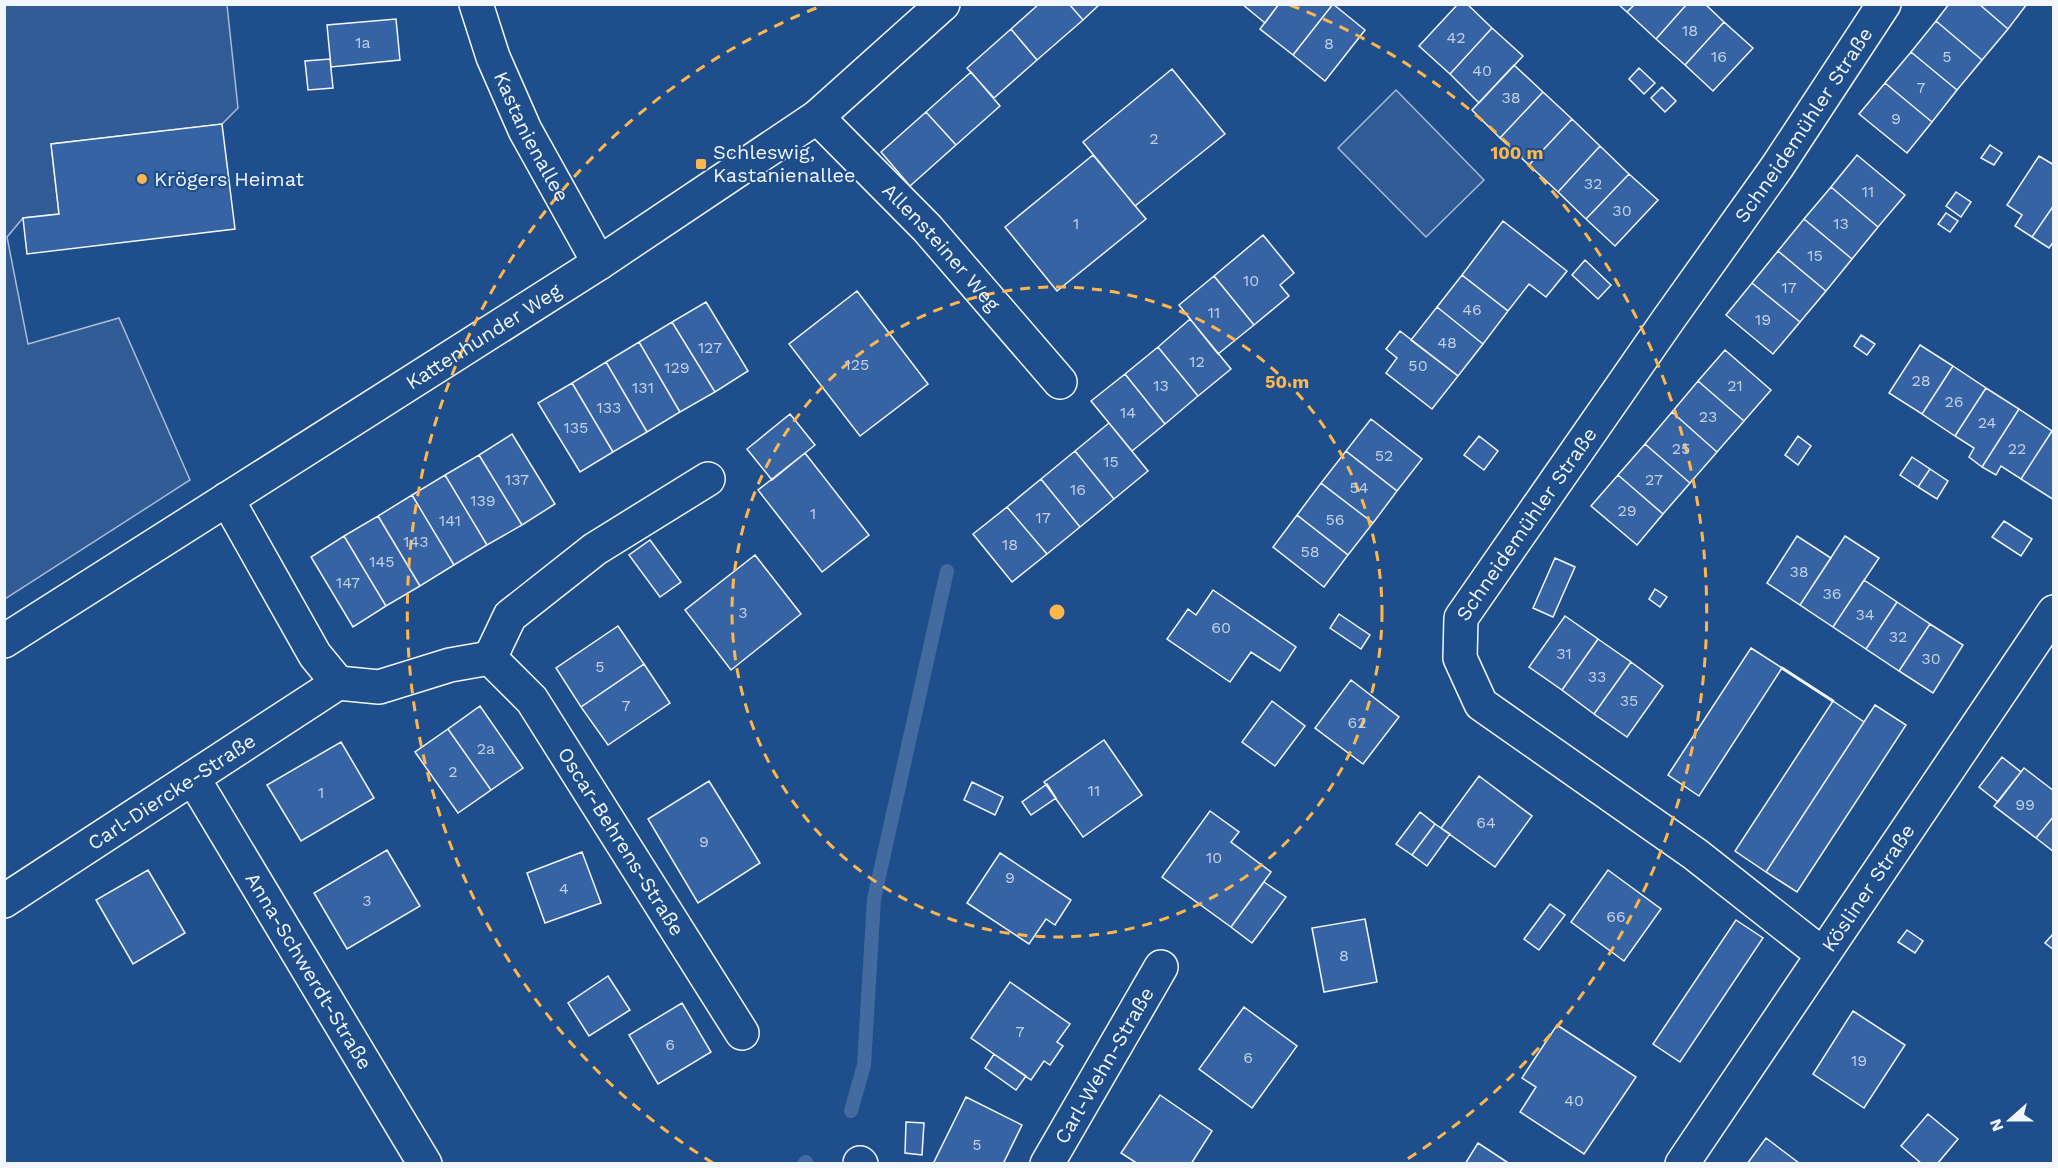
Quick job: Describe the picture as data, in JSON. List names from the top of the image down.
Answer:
{
  "streets": {
    "street": [
      "Schneidemühler Straße",
      "Kastanienallee",
      "Allensteiner Weg",
      "Kattenhunder Weg",
      "Carl-Diercke-Straße",
      "Oscar-Behrens-Straße",
      "Kösliner Straße",
      "Anna-Schwerdt-Straße",
      "Carl-Wehn-Straße"
    ]
  },
  "crossings": [
    ["Schneidemühler Straße", "Kösliner Straße"],
    ["Kastanienallee", "Kattenhunder Weg"],
    ["Allensteiner Weg", "Kattenhunder Weg"],
    ["Carl-Diercke-Straße", "Anna-Schwerdt-Straße"]
  ],
  "places": {
    "transit": ["Schleswig, Kastanienallee"],
    "other": ["Krögers Heimat"]
  },
  "house_numbers": [
    "18",
    "42",
    "1a",
    "8",
    "16",
    "5",
    "40",
    "7",
    "38",
    "9",
    "2",
    "32",
    "11",
    "30",
    "1",
    "13",
    "15",
    "10",
    "17",
    "46",
    "11",
    "19",
    "48",
    "127",
    "12",
    "125",
    "50",
    "129",
    "28",
    "13",
    "21",
    "131",
    "26",
    "133",
    "14",
    "23",
    "24",
    "135",
    "25",
    "22",
    "52",
    "15",
    "137",
    "27",
    "54",
    "16",
    "139",
    "29",
    "1",
    "17",
    "56",
    "141",
    "143",
    "18",
    "58",
    "145",
    "38",
    "147",
    "36",
    "3",
    "34",
    "60",
    "32",
    "31",
    "30",
    "5",
    "33",
    "35",
    "7",
    "62",
    "2a",
    "2",
    "11",
    "1",
    "99",
    "64",
    "9",
    "10",
    "9",
    "4",
    "3",
    "66",
    "8",
    "7",
    "6",
    "6",
    "19",
    "40",
    "5"
  ],
  "north": "left",
  "rings": ["100 m", "50 m"]
}
